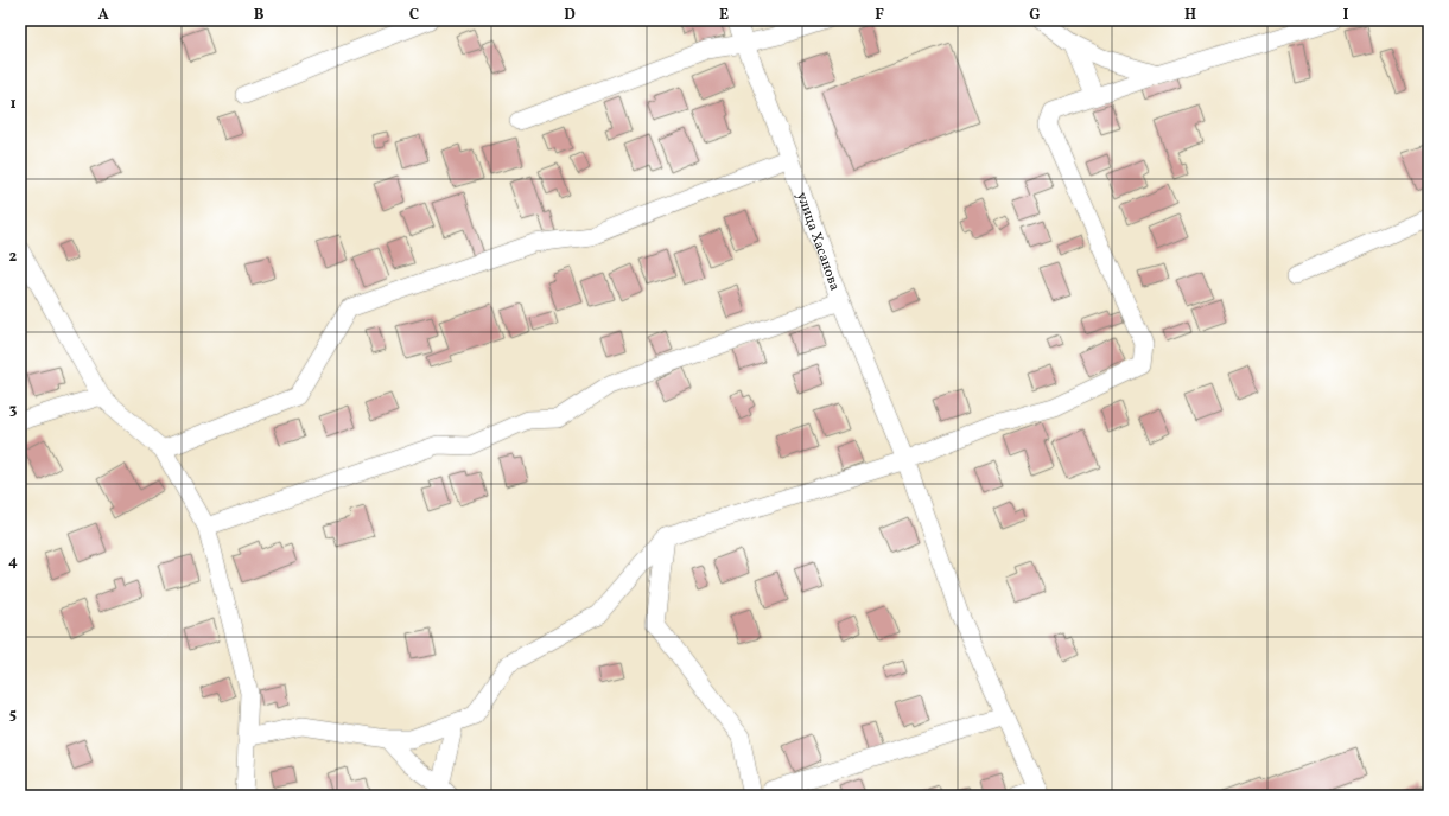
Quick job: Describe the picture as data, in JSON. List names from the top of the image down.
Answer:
{
  "streets": {
    "street": ["улица Хасанова"]
  },
  "grid": {
    "columns": [
      "A",
      "B",
      "C",
      "D",
      "E",
      "F",
      "G",
      "H",
      "I"
    ],
    "rows": [
      "1",
      "2",
      "3",
      "4",
      "5"
    ]
  }
}
